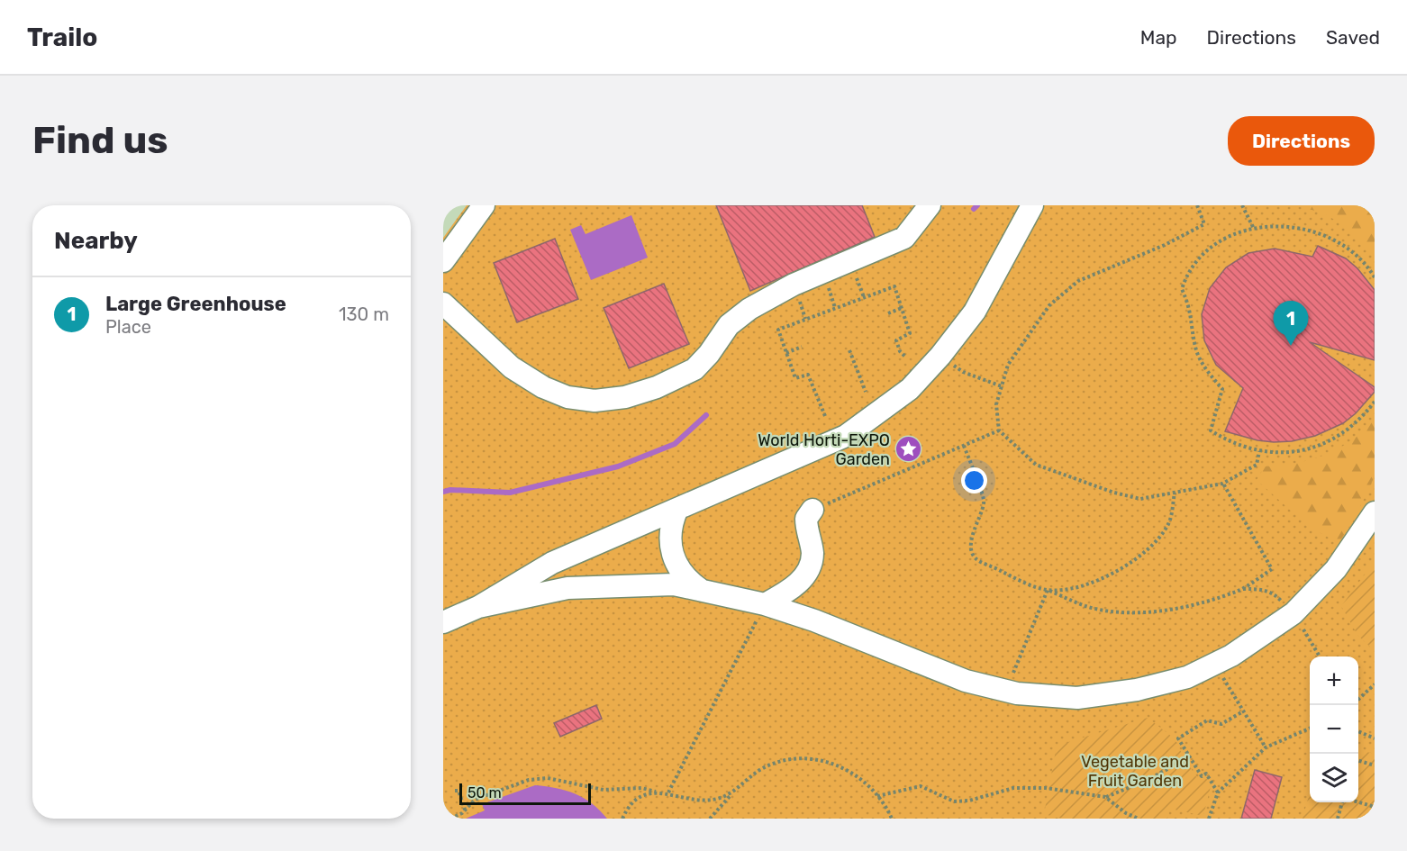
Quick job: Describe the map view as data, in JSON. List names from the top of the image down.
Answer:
{
  "parks": ["Vegetable and Fruit Garden"],
  "places": {
    "place": ["World Horti-EXPO Garden"]
  },
  "scale_bar": "50 m",
  "page": {
    "header": "Trailo",
    "nav": ["Map", "Directions", "Saved"],
    "buttons": "Directions",
    "title": "Find us",
    "heading": "Nearby",
    "list": [
      {
        "mark": "1",
        "name": "Large Greenhouse",
        "note": "Place",
        "value": "130 m"
      }
    ],
    "pins": "1",
    "map_buttons": ["+", "−"],
    "scale": "50 m"
  }
}
